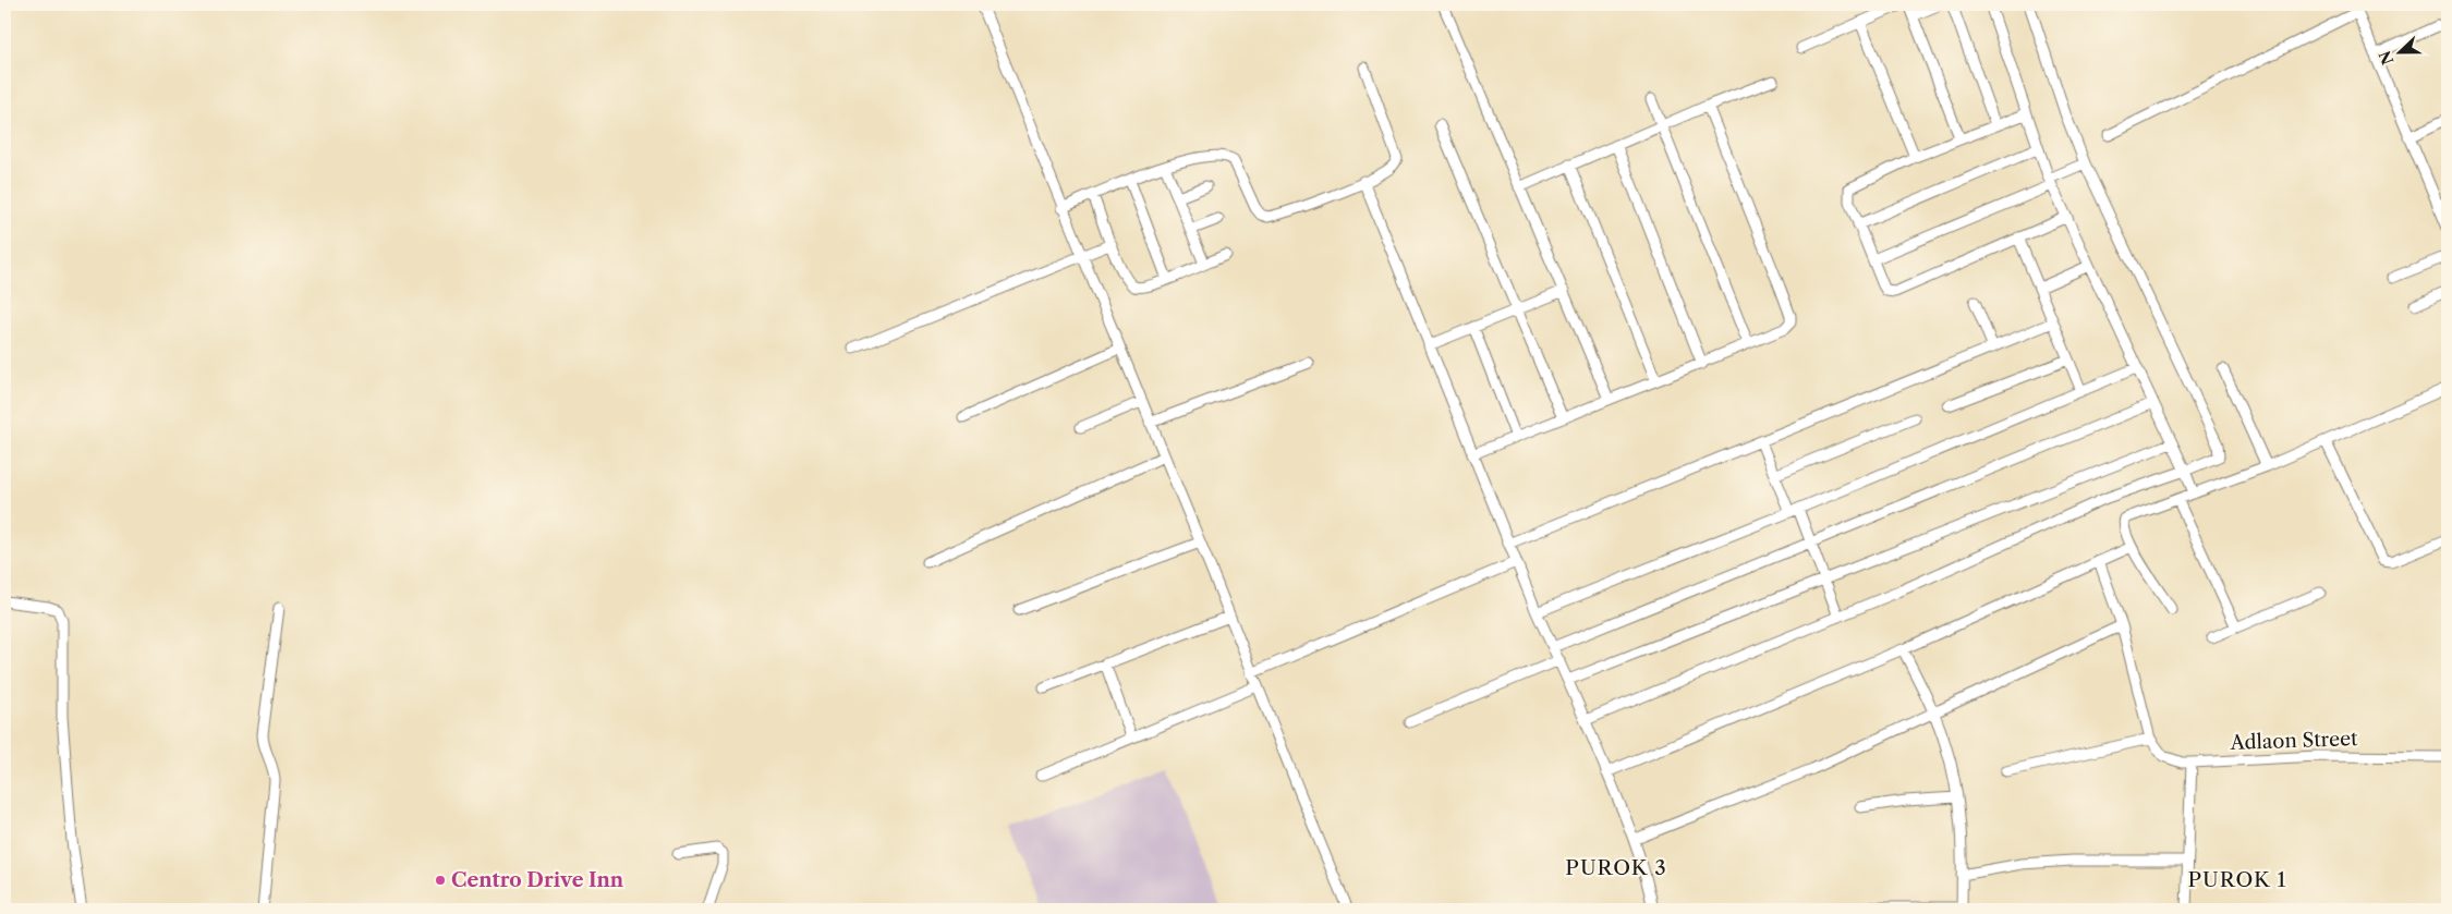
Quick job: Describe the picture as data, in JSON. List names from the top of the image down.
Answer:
{
  "streets": {
    "street": ["Adlaon Street"]
  },
  "districts": ["PUROK 3", "PUROK 1"],
  "places": ["Centro Drive Inn"],
  "north": "left"
}
